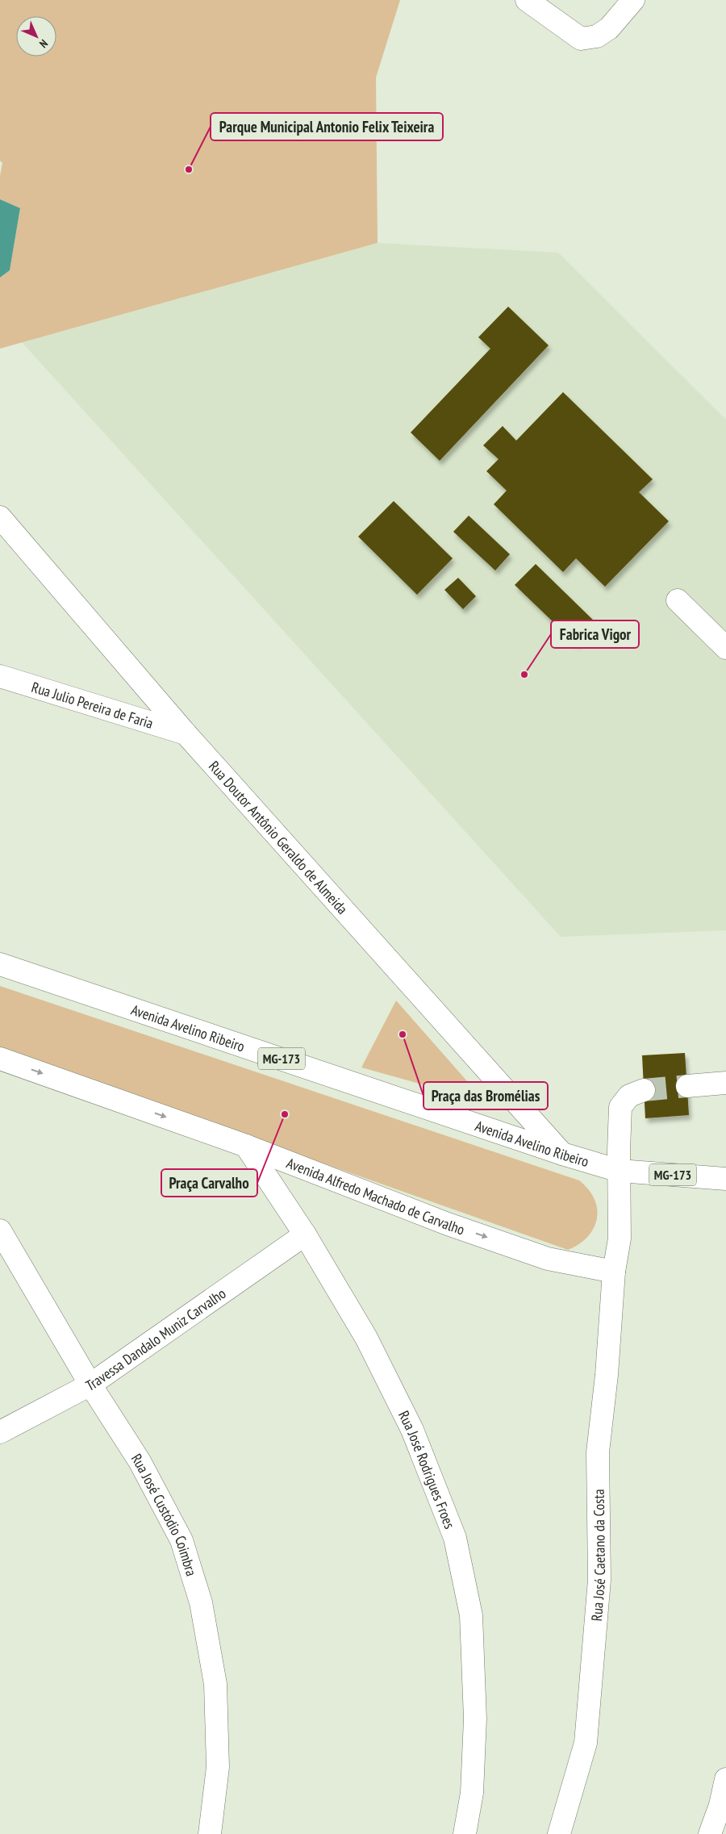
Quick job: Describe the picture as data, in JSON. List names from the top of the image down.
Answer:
{
  "streets": {
    "main road": [
      "Rua Julio Pereira de Faria",
      "Rua Doutor Antônio Geraldo de Almeida",
      "Avenida Avelino Ribeiro",
      "MG-173",
      "Avenida Alfredo Machado de Carvalho",
      "Travessa Dandalo Muniz Carvalho",
      "Rua José Rodrigues Froes",
      "Rua José Custódio Coimbra",
      "Rua José Caetano da Costa"
    ]
  },
  "crossings": [
    ["Rua Julio Pereira de Faria", "Rua Doutor Antônio Geraldo de Almeida"],
    ["Rua Doutor Antônio Geraldo de Almeida", "Avenida Avelino Ribeiro"],
    ["Avenida Alfredo Machado de Carvalho", "Rua José Rodrigues Froes"],
    ["Avenida Alfredo Machado de Carvalho", "Rua José Caetano da Costa"],
    ["Travessa Dandalo Muniz Carvalho", "Rua José Rodrigues Froes"],
    ["Travessa Dandalo Muniz Carvalho", "Rua José Custódio Coimbra"]
  ],
  "one_way": ["Avenida Alfredo Machado de Carvalho"],
  "places": [
    "Parque Municipal Antonio Felix Teixeira",
    "Fabrica Vigor",
    "Praça das Bromélias",
    "Praça Carvalho"
  ],
  "north": "bottom right"
}
